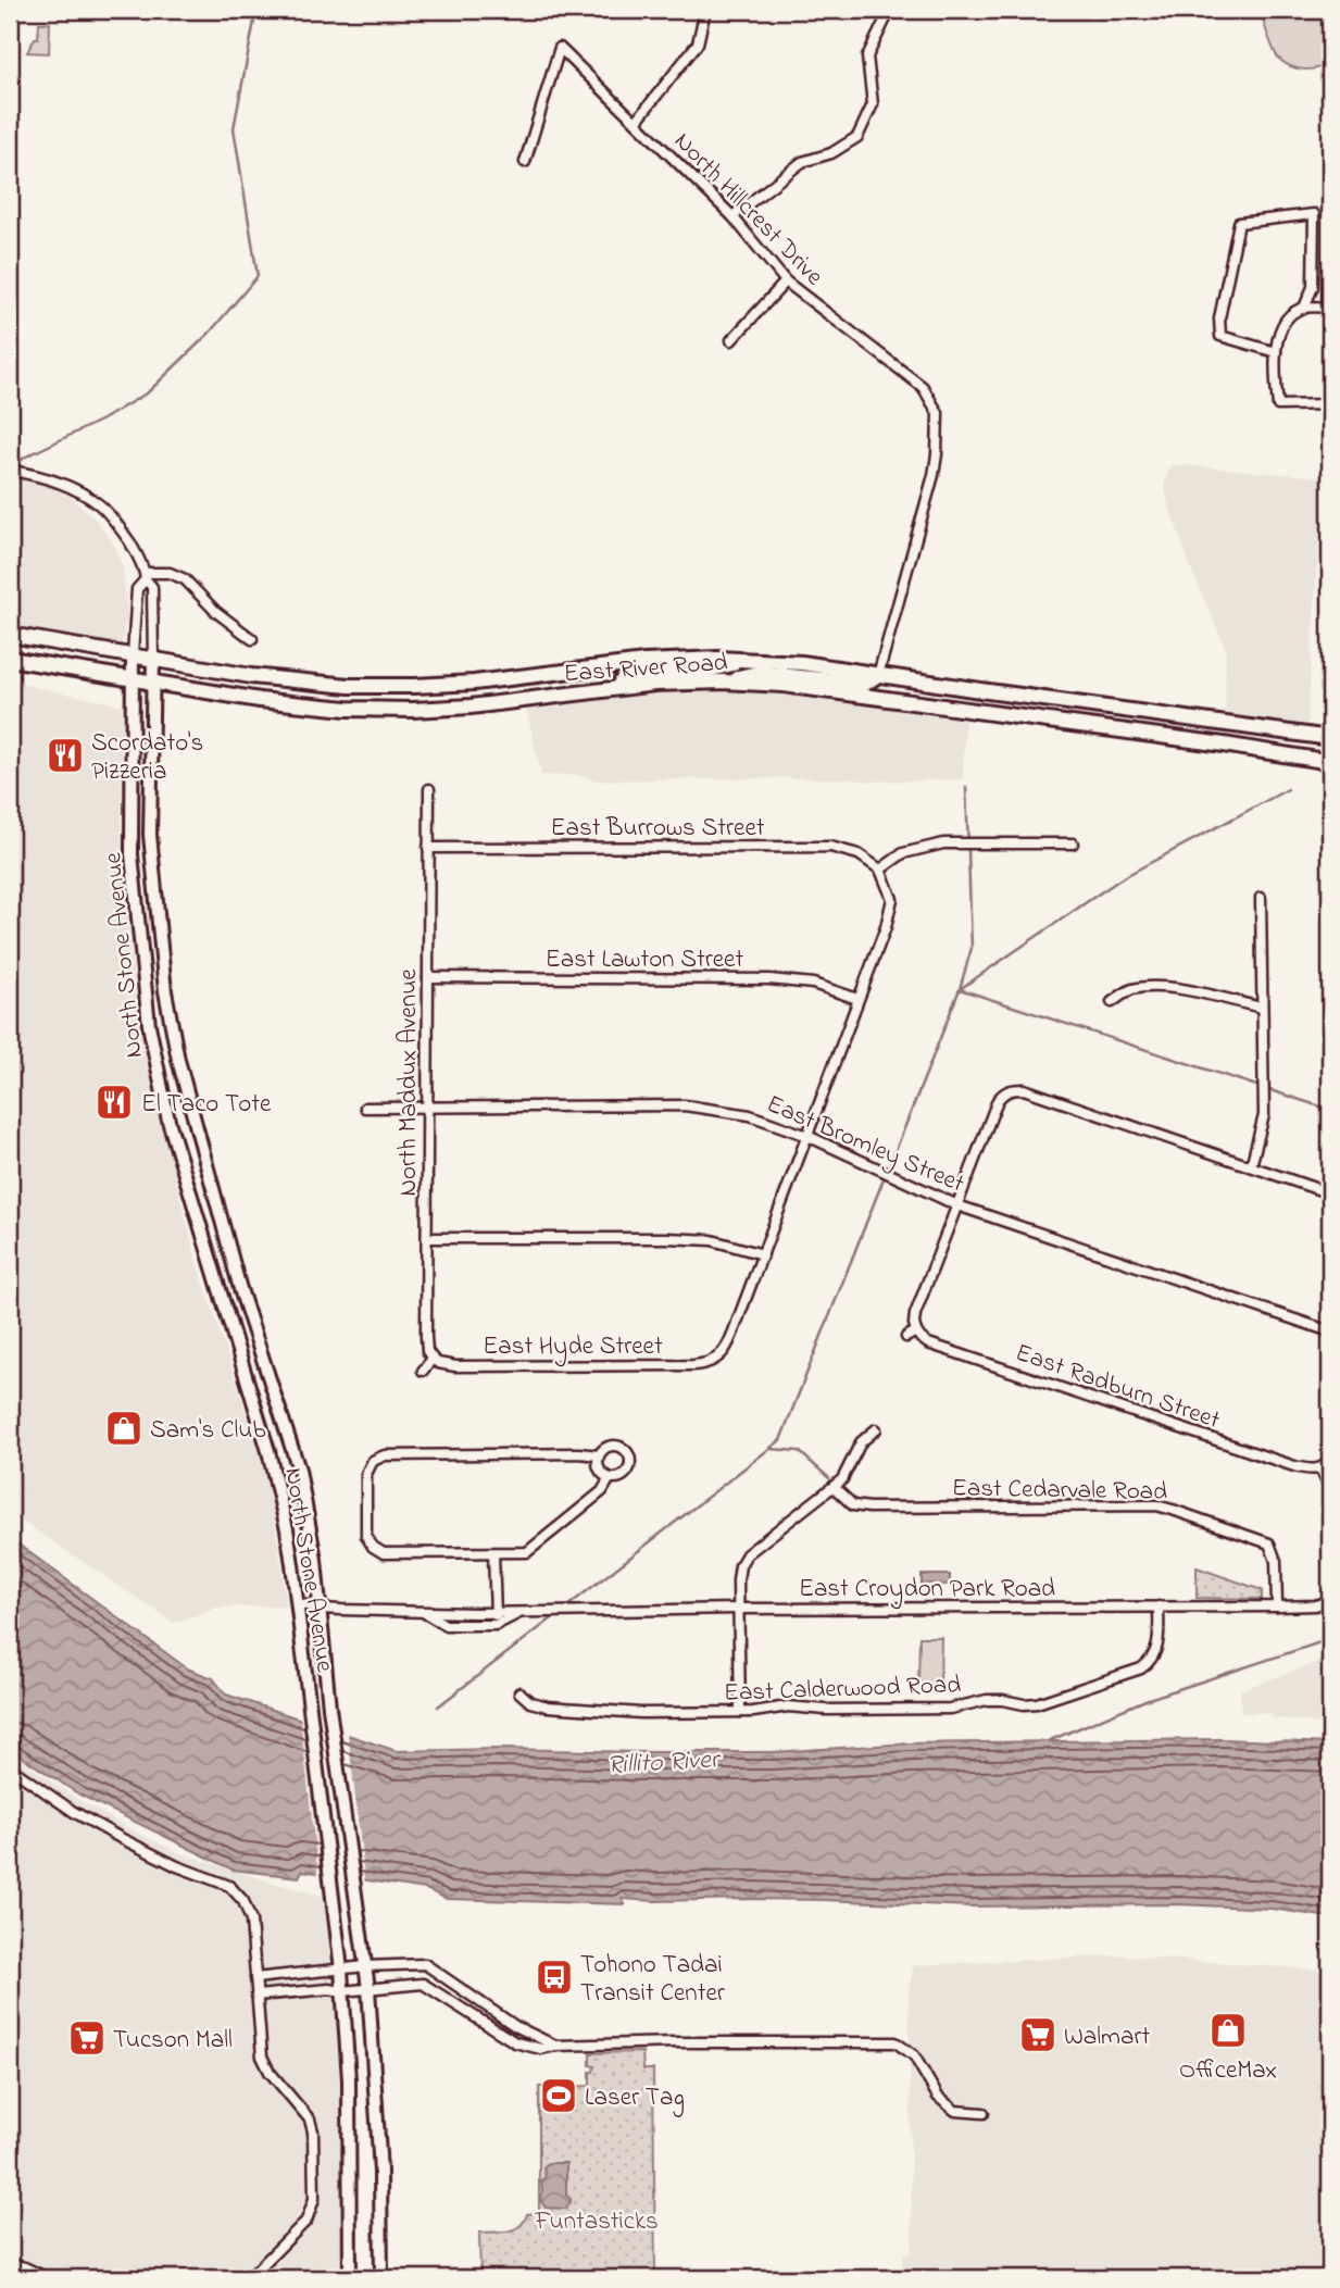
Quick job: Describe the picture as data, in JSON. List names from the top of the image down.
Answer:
{
  "streets": {
    "main road": ["East River Road", "North Stone Avenue"],
    "street": [
      "North Hillcrest Drive",
      "East Burrows Street",
      "East Lawton Street",
      "North Maddux Avenue",
      "East Bromley Street",
      "East Hyde Street",
      "East Radburn Street",
      "East Cedarvale Road",
      "East Croydon Park Road",
      "East Calderwood Road"
    ]
  },
  "crossings": [
    ["North Hillcrest Drive", "East River Road"],
    ["East River Road", "North Stone Avenue"],
    ["East Burrows Street", "North Maddux Avenue"],
    ["North Stone Avenue", "East Croydon Park Road"],
    ["East Lawton Street", "North Maddux Avenue"],
    ["North Maddux Avenue", "East Bromley Street"],
    ["North Maddux Avenue", "East Hyde Street"],
    ["East Cedarvale Road", "East Croydon Park Road"],
    ["East Croydon Park Road", "East Calderwood Road"]
  ],
  "water": ["Rillito River"],
  "parks": ["Funtasticks"],
  "places": {
    "restaurant": ["Scordato's Pizzeria", "El Taco Tote"],
    "shop": ["Sam's Club", "OfficeMax"],
    "bus stop": ["Tohono Tadai Transit Center"],
    "supermarket": ["Walmart", "Tucson Mall"],
    "sports": ["Laser Tag"]
  }
}
